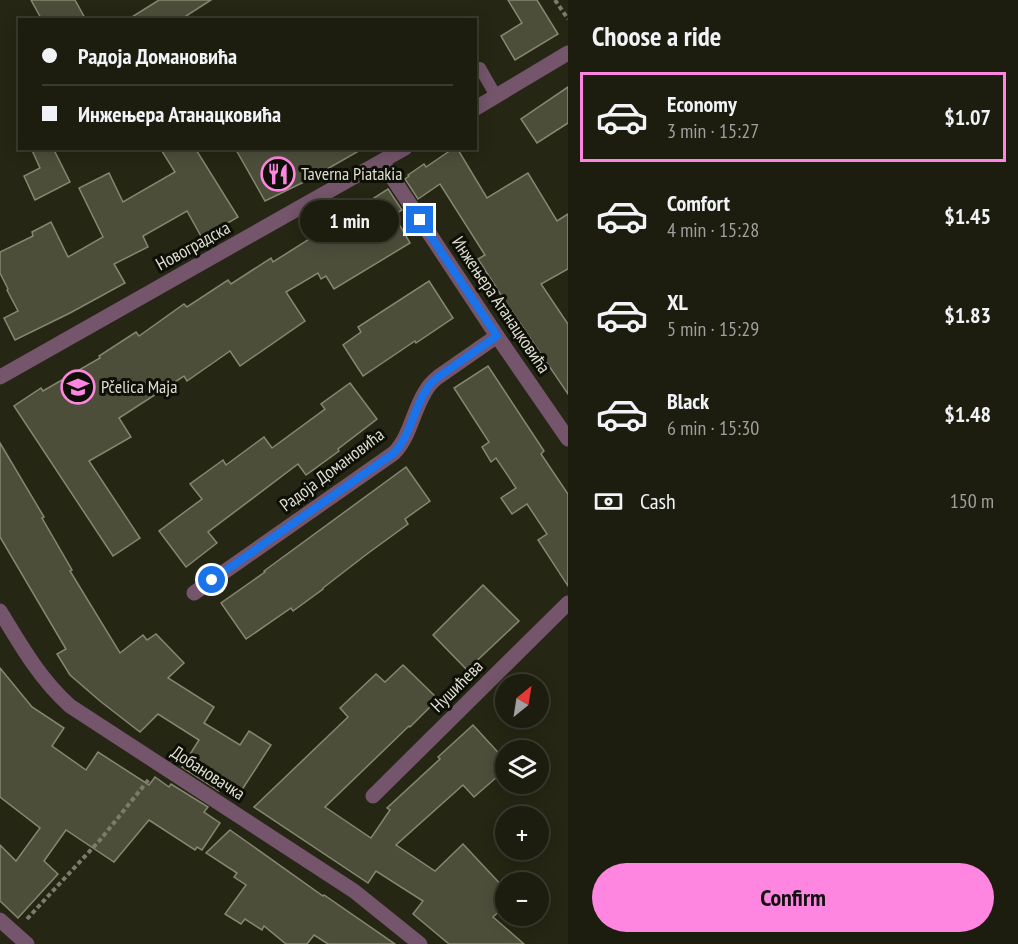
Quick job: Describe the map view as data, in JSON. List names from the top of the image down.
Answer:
{
  "streets": {
    "street": [
      "Новоградска",
      "Инжењера Атанацковића",
      "Радоја Домановића",
      "Нушићева",
      "Добановачка"
    ]
  },
  "crossings": [
    ["Новоградска", "Инжењера Атанацковића"],
    ["Инжењера Атанацковића", "Радоја Домановића"]
  ],
  "places": {
    "restaurant": ["Taverna Piatakia"],
    "school or university": ["Pčelica Maja"]
  },
  "north": "top right",
  "page": {
    "heading": "Choose a ride",
    "banner": ["Радоја Домановића", "Инжењера Атанацковића"],
    "list": [
      {
        "name": "Economy",
        "note": "3 min · 15:27",
        "value": "$1.07"
      },
      {
        "name": "Comfort",
        "note": "4 min · 15:28",
        "value": "$1.45"
      },
      {
        "name": "XL",
        "note": "5 min · 15:29",
        "value": "$1.83"
      },
      {
        "name": "Black",
        "note": "6 min · 15:30",
        "value": "$1.48"
      }
    ],
    "bubble": "1 min",
    "pay": ["Cash", "150 m"],
    "map_buttons": ["+", "−"],
    "buttons": "Confirm"
  }
}
